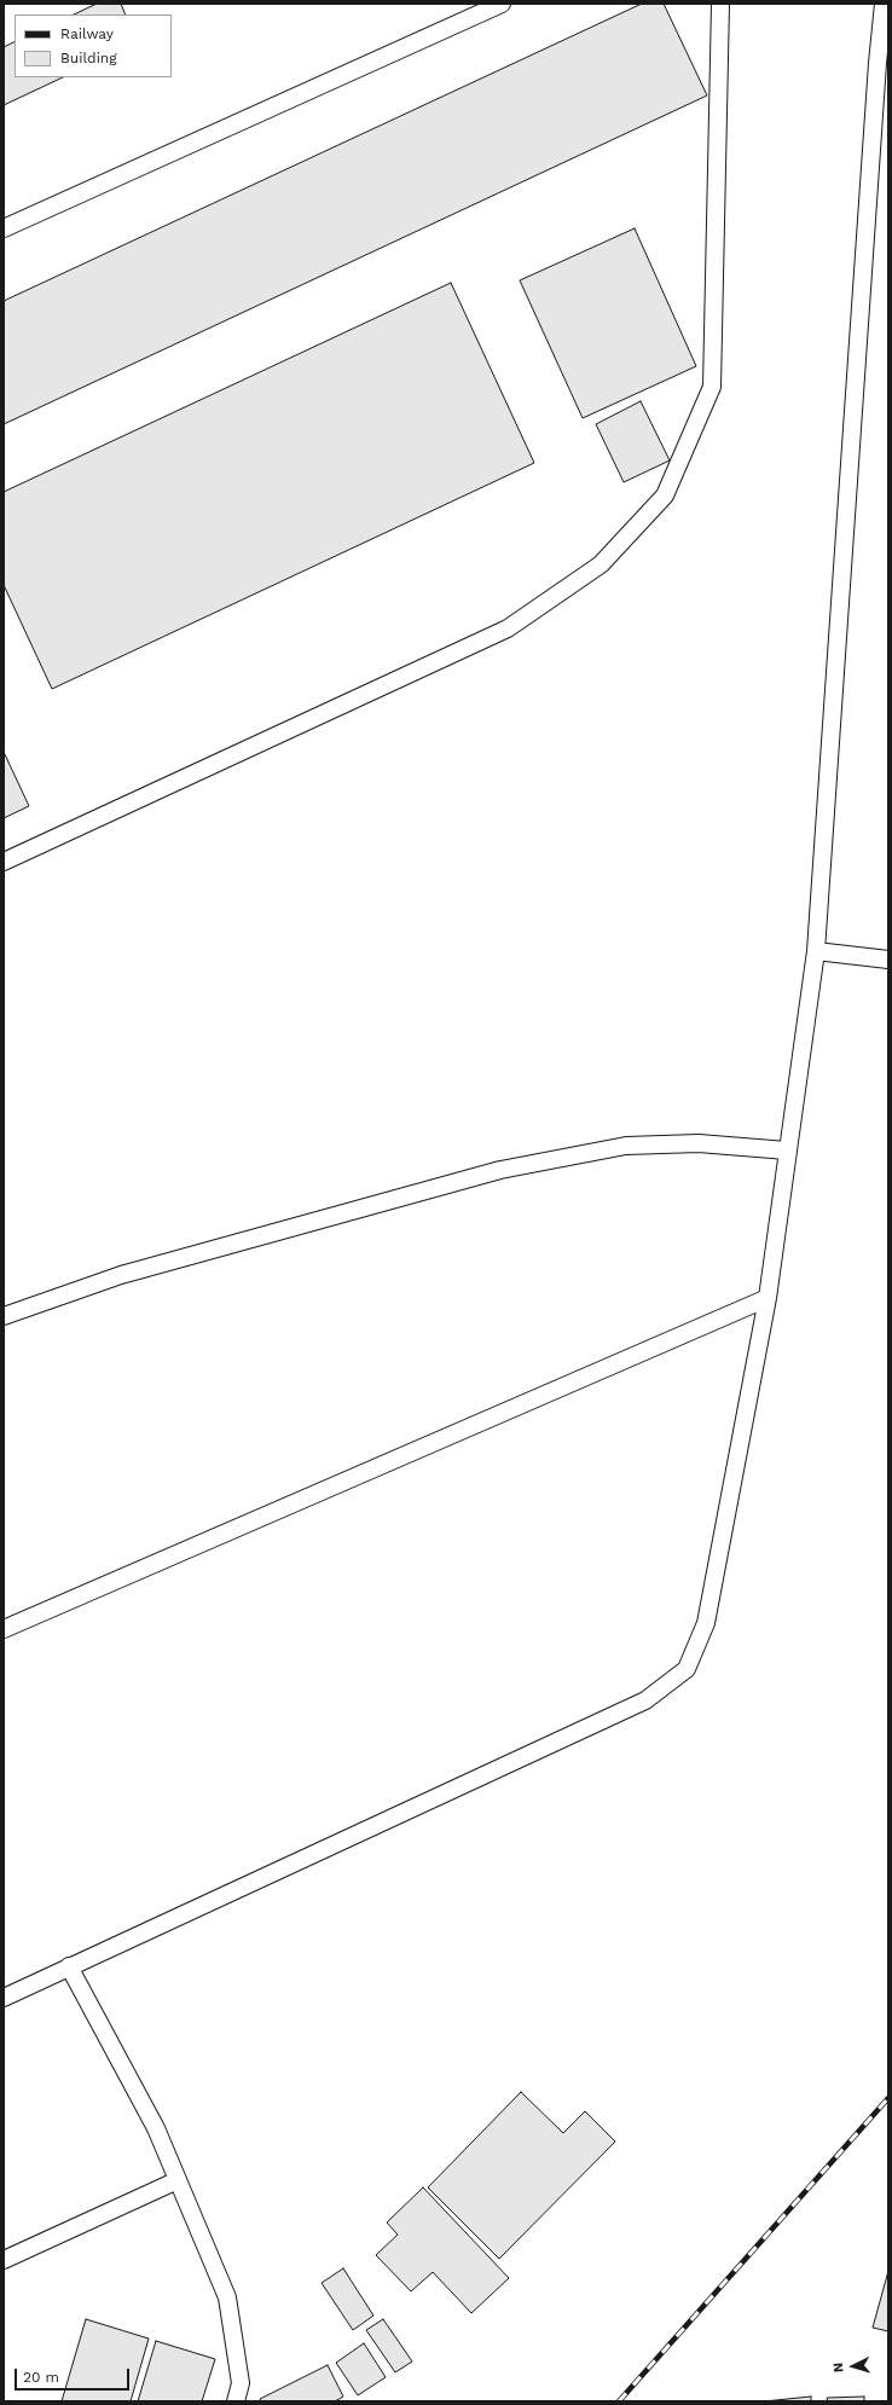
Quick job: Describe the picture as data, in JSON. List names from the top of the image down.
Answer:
{
  "legend": ["Railway", "Building"],
  "scale_bar": "20 m",
  "north": "left"
}
